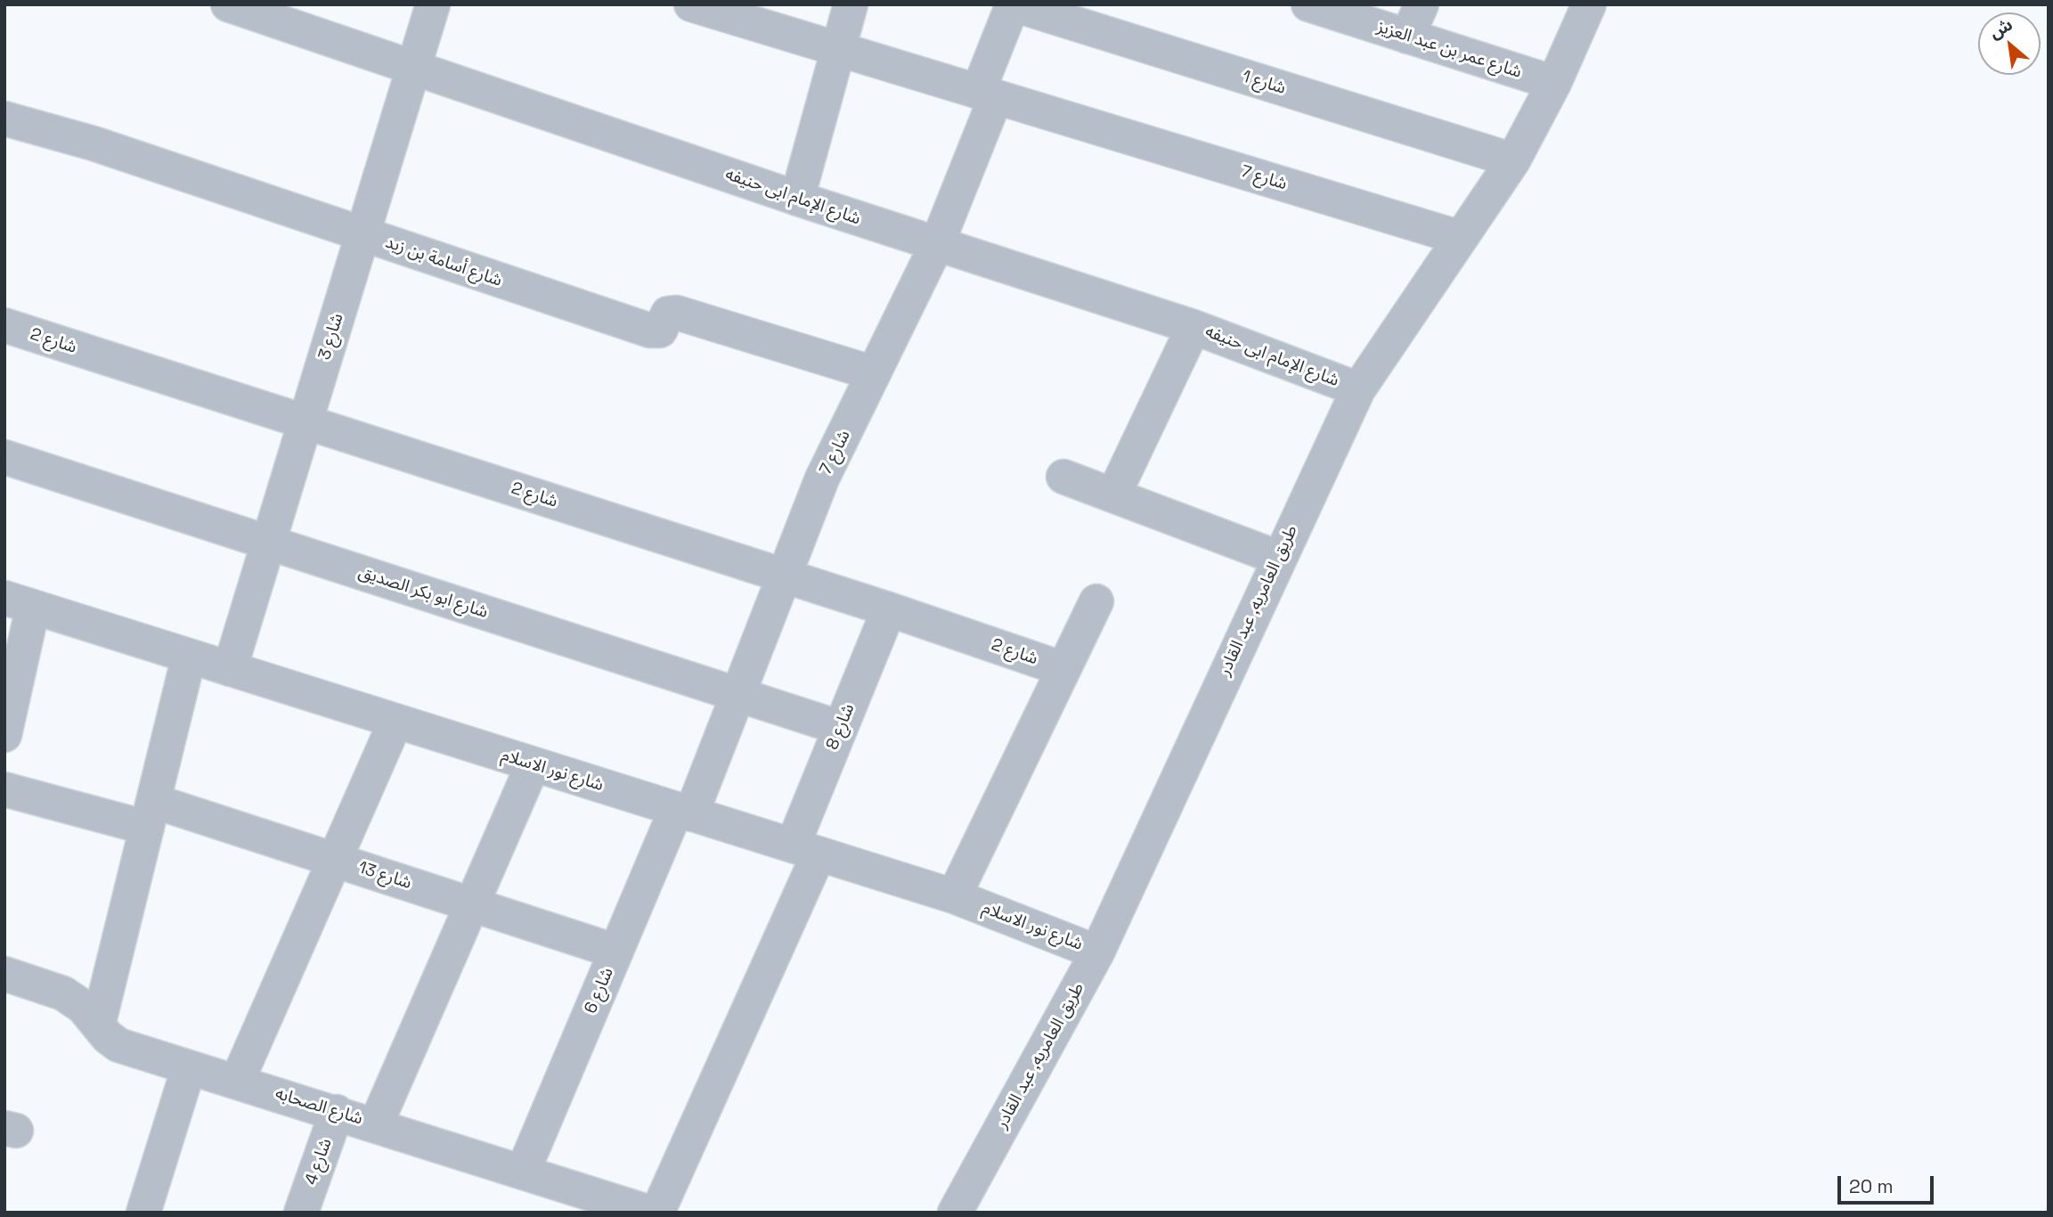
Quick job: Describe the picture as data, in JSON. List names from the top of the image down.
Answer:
{
  "streets": {
    "street": [
      "شارع عمر بن عبد العزيز",
      "شارع 1",
      "شارع 7",
      "شارع الإمام ابى حنيفه",
      "شارع أسامة بن زيد",
      "شارع 3",
      "شارع 2",
      "شارع ابو بكر الصديق",
      "طريق العامريه, عبد القادر",
      "شارع 8",
      "شارع نور الاسلام",
      "شارع 13",
      "شارع 6",
      "شارع الصحابه",
      "شارع 4"
    ]
  },
  "crossings": [
    ["شارع عمر بن عبد العزيز", "طريق العامريه, عبد القادر"],
    ["شارع 1", "طريق العامريه, عبد القادر"],
    ["شارع 7", "شارع الإمام ابى حنيفه"],
    ["شارع 7", "شارع أسامة بن زيد"],
    ["شارع 7", "شارع 2"],
    ["شارع 7", "شارع ابو بكر الصديق"],
    ["شارع 7", "طريق العامريه, عبد القادر"],
    ["شارع 7", "شارع نور الاسلام"],
    ["شارع 7", "شارع 6"],
    ["شارع الإمام ابى حنيفه", "شارع 3"],
    ["شارع الإمام ابى حنيفه", "طريق العامريه, عبد القادر"],
    ["شارع أسامة بن زيد", "شارع 3"],
    ["شارع 3", "شارع 2"],
    ["شارع 3", "شارع ابو بكر الصديق"],
    ["شارع 3", "شارع نور الاسلام"],
    ["شارع 2", "شارع 8"],
    ["شارع ابو بكر الصديق", "شارع 8"],
    ["طريق العامريه, عبد القادر", "شارع نور الاسلام"],
    ["شارع 8", "شارع نور الاسلام"],
    ["شارع نور الاسلام", "شارع 6"],
    ["شارع 13", "شارع 6"],
    ["شارع 6", "شارع الصحابه"],
    ["شارع الصحابه", "شارع 4"]
  ],
  "scale_bar": "20 m",
  "north": "top left"
}
